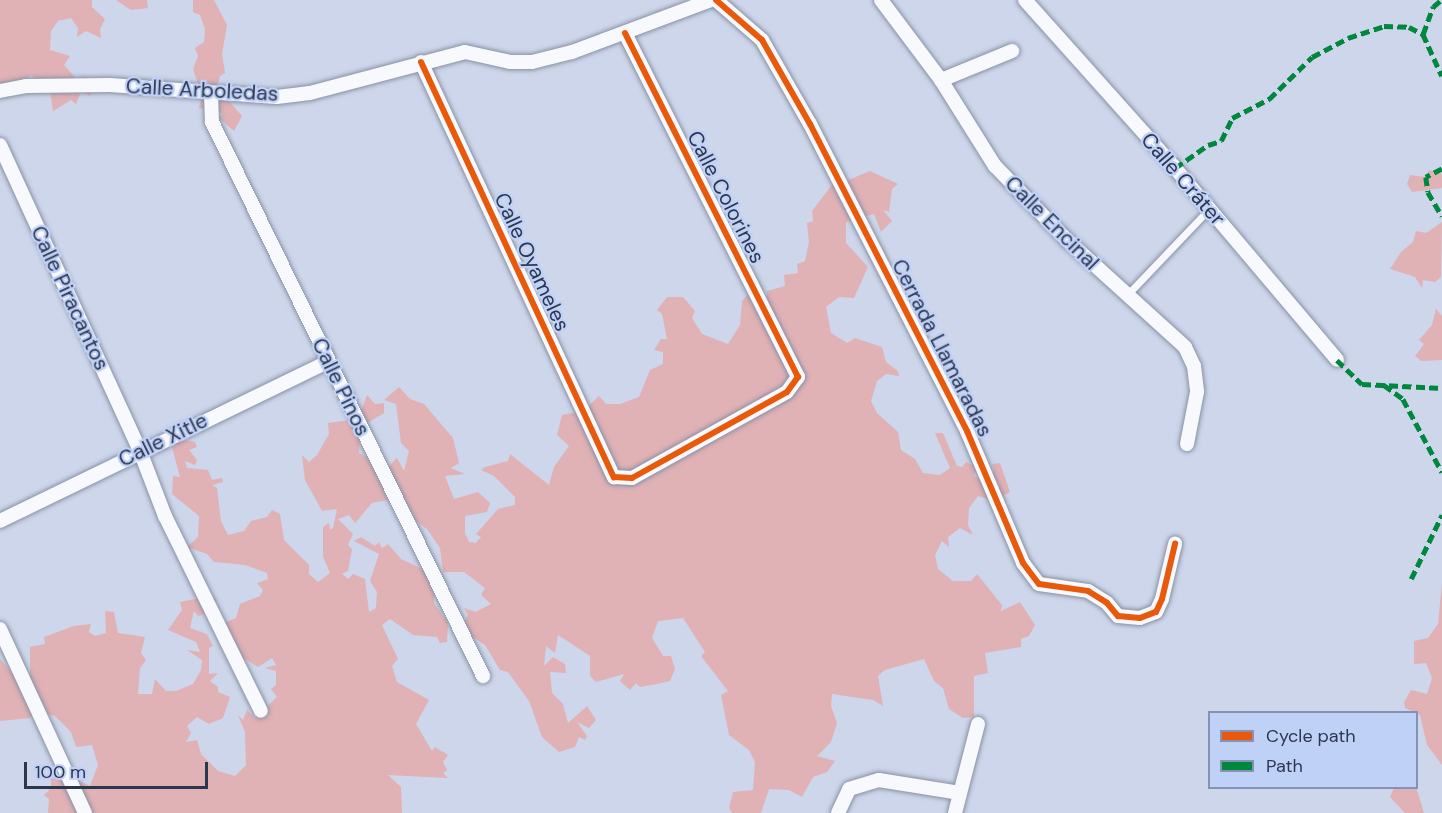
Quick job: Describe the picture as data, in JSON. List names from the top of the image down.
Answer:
{
  "streets": {
    "street": [
      "Calle Arboledas",
      "Calle Cráter",
      "Calle Colorines",
      "Calle Encinal",
      "Calle Oyameles",
      "Calle Piracantos",
      "Cerrada Llamaradas",
      "Calle Pinos",
      "Calle Xitle"
    ]
  },
  "crossings": [
    ["Calle Arboledas", "Calle Colorines"],
    ["Calle Arboledas", "Calle Oyameles"],
    ["Calle Arboledas", "Calle Pinos"],
    ["Calle Colorines", "Calle Oyameles"],
    ["Calle Piracantos", "Calle Xitle"],
    ["Calle Pinos", "Calle Xitle"]
  ],
  "legend": ["Cycle path", "Path"],
  "scale_bar": "100 m"
}
